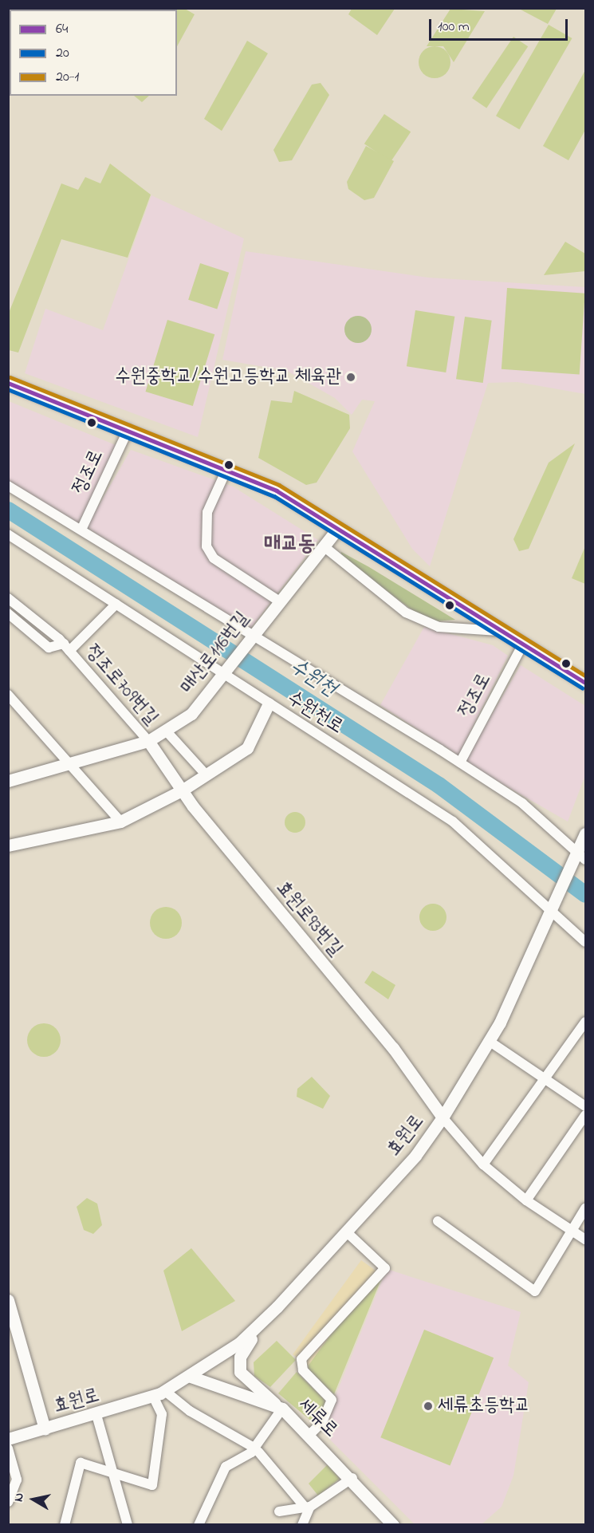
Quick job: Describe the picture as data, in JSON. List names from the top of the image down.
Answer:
{
  "streets": {
    "street": [
      "정조로",
      "매산로116번길",
      "정조로709번길",
      "수원천로",
      "효원로93번길",
      "효원로",
      "세류로"
    ]
  },
  "crossings": [
    ["정조로", "수원천로"],
    ["매산로116번길", "정조로709번길"],
    ["매산로116번길", "수원천로"],
    ["매산로116번길", "효원로93번길"],
    ["정조로709번길", "수원천로"],
    ["정조로709번길", "효원로93번길"],
    ["수원천로", "효원로"],
    ["효원로93번길", "효원로"],
    ["효원로", "세류로"]
  ],
  "districts": ["매교동"],
  "water": ["수원천"],
  "places": ["수원중학교/수원고등학교 체육관", "세류초등학교"],
  "lines": ["transit line 20-1", "transit line 64", "transit line 20"],
  "legend": ["64", "20", "20-1"],
  "scale_bar": "100 m",
  "north": "left"
}
